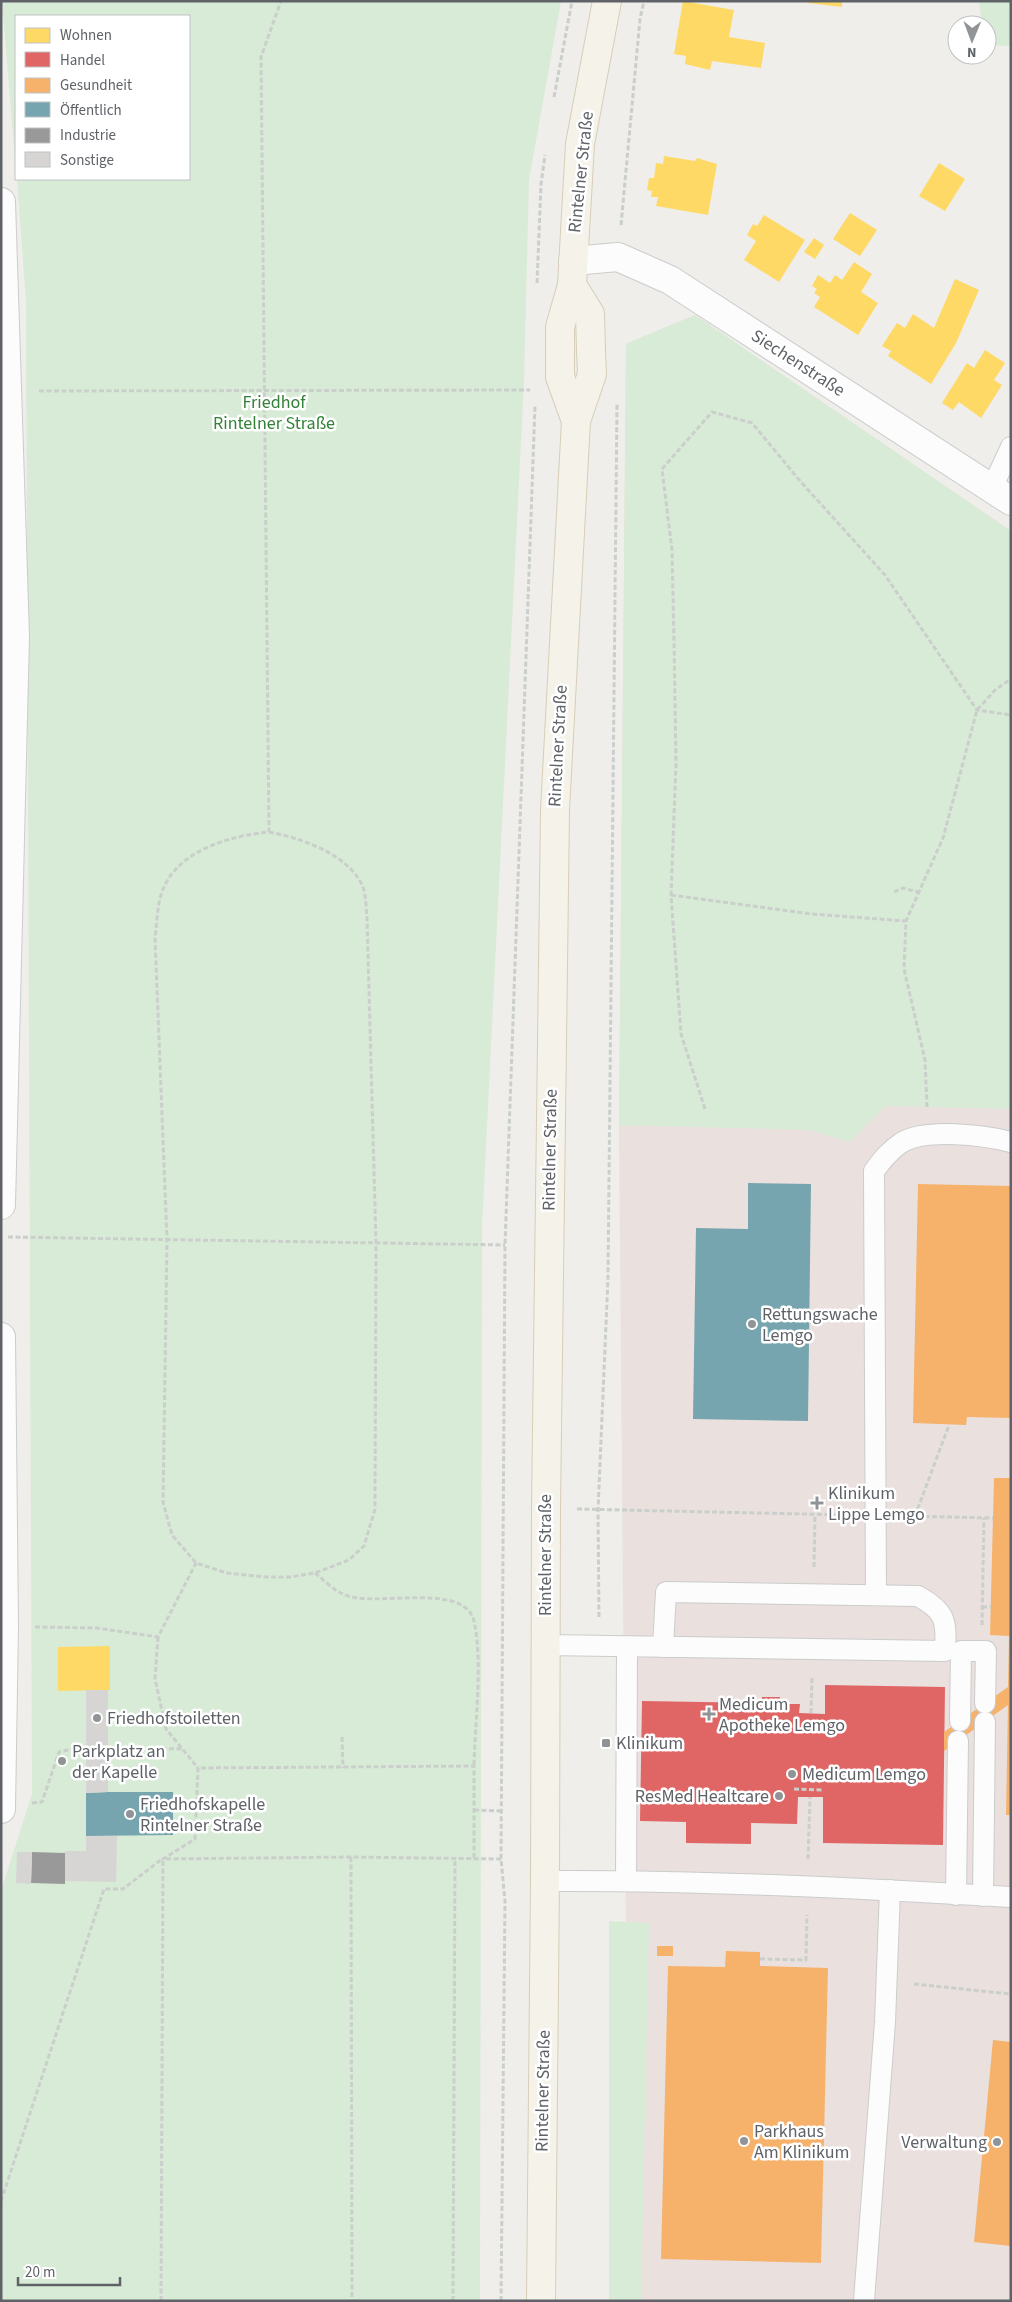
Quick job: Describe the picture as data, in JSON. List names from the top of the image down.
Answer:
{
  "streets": {
    "main road": ["Rintelner Straße"],
    "street": ["Siechenstraße"]
  },
  "parks": ["Friedhof Rintelner Straße"],
  "places": {
    "other": [
      "Rettungswache Lemgo",
      "Friedhofstoiletten",
      "Parkplatz an der Kapelle",
      "Medicum Lemgo",
      "ResMed Healtcare",
      "Friedhofskapelle Rintelner Straße",
      "Parkhaus Am Klinikum",
      "Verwaltung"
    ],
    "health": ["Klinikum Lippe Lemgo", "Medicum Apotheke Lemgo"],
    "transit": ["Klinikum"]
  },
  "legend": [
    "Wohnen",
    "Handel",
    "Gesundheit",
    "Öffentlich",
    "Industrie",
    "Sonstige"
  ],
  "scale_bar": "20 m",
  "north": "bottom"
}
